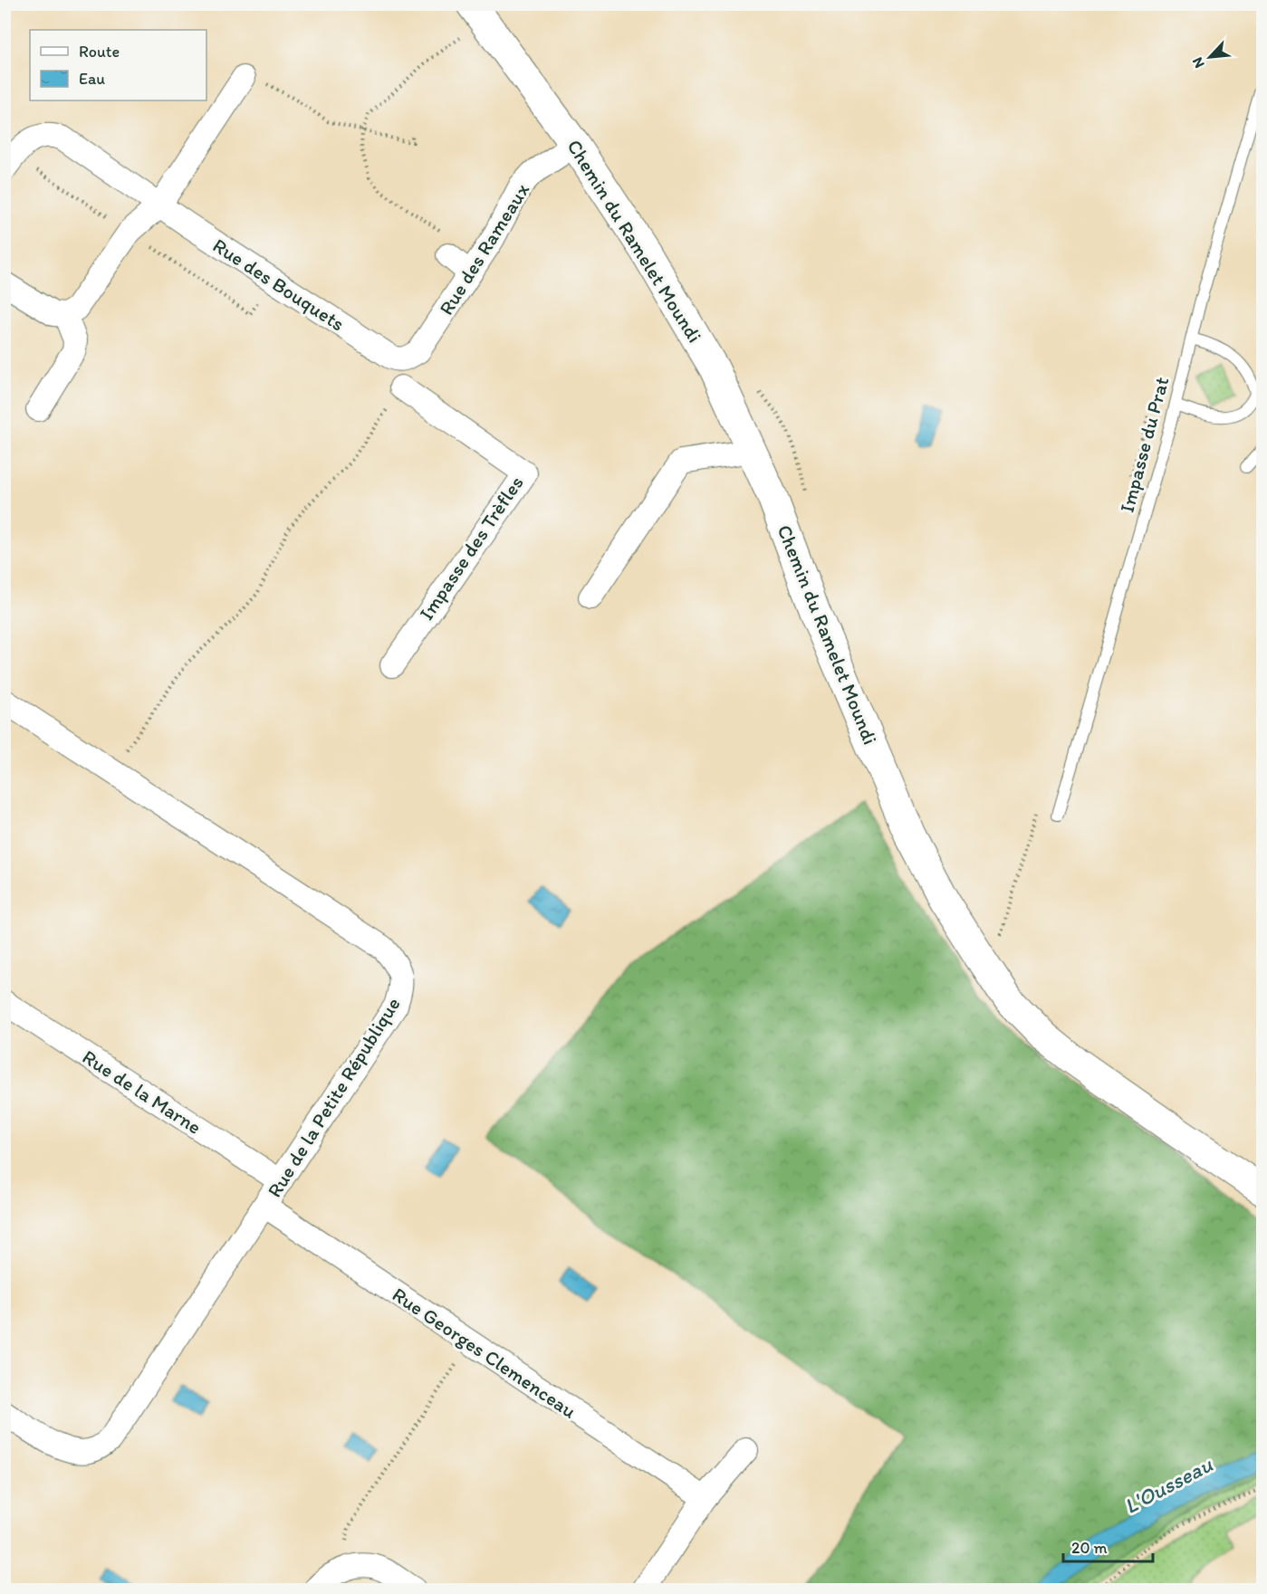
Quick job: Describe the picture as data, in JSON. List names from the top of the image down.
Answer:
{
  "streets": {
    "main road": ["Chemin du Ramelet Moundi"],
    "street": [
      "Rue des Rameaux",
      "Rue des Bouquets",
      "Impasse des Trèfles",
      "Rue de la Marne",
      "Rue de la Petite République",
      "Rue Georges Clemenceau"
    ],
    "lane": ["Impasse du Prat"]
  },
  "crossings": [
    ["Chemin du Ramelet Moundi", "Rue des Rameaux"],
    ["Rue des Rameaux", "Rue des Bouquets"],
    ["Rue de la Marne", "Rue de la Petite République"],
    ["Rue de la Petite République", "Rue Georges Clemenceau"]
  ],
  "water": ["L'Ousseau"],
  "legend": ["Route", "Eau"],
  "scale_bar": "20 m",
  "north": "bottom left"
}
